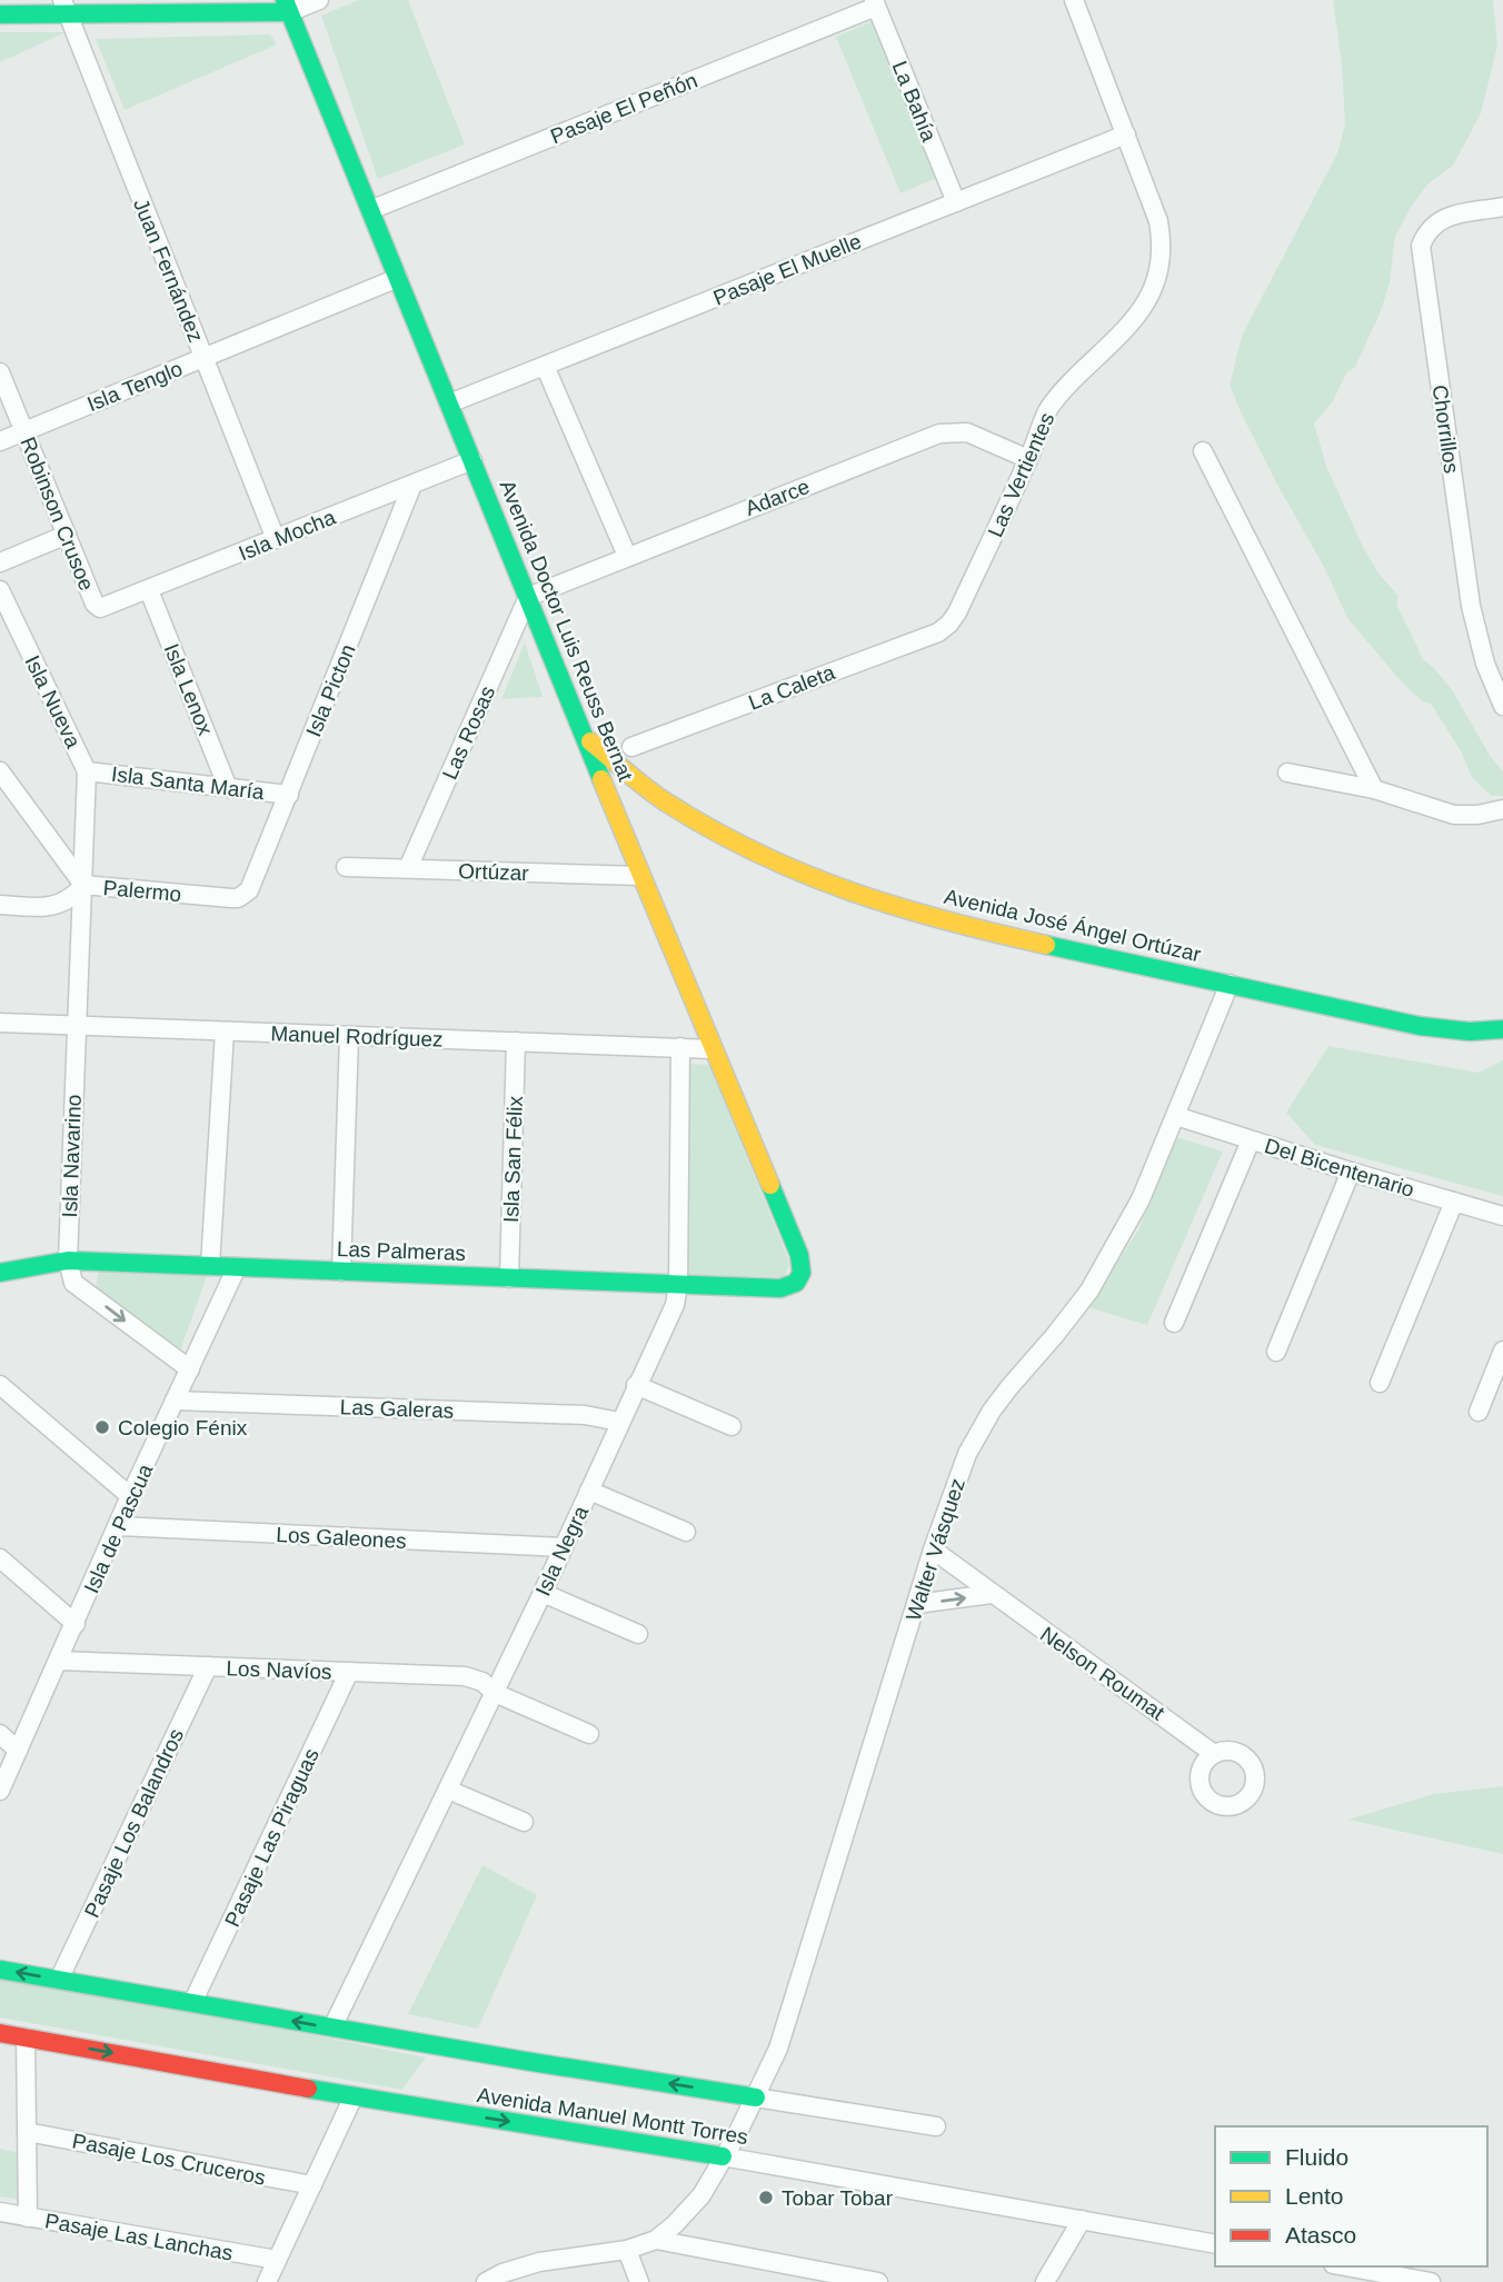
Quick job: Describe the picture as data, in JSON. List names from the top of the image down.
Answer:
{
  "streets": {
    "street": [
      "La Bahía",
      "Pasaje El Peñón",
      "Pasaje El Muelle",
      "Juan Fernández",
      "Isla Tenglo",
      "Chorrillos",
      "Las Vertientes",
      "Adarce",
      "Robinson Crusoe",
      "Isla Mocha",
      "Avenida Doctor Luis Reuss Bernat",
      "La Caleta",
      "Isla Lenox",
      "Isla Picton",
      "Isla Nueva",
      "Las Rosas",
      "Isla Santa María",
      "Ortúzar",
      "Palermo",
      "Avenida José Ángel Ortúzar",
      "Manuel Rodríguez",
      "Isla Navarino",
      "Isla San Félix",
      "Del Bicentenario",
      "Las Palmeras",
      "Las Galeras",
      "Isla de Pascua",
      "Los Galeones",
      "Walter Vásquez",
      "Isla Negra",
      "Los Navíos",
      "Nelson Roumat",
      "Pasaje Los Balandros",
      "Pasaje Las Piraguas",
      "Avenida Manuel Montt Torres",
      "Pasaje Los Cruceros",
      "Pasaje Las Lanchas"
    ]
  },
  "crossings": [
    ["La Bahía", "Pasaje El Peñón"],
    ["La Bahía", "Pasaje El Muelle"],
    ["Pasaje El Peñón", "Avenida Doctor Luis Reuss Bernat"],
    ["Pasaje El Muelle", "Las Vertientes"],
    ["Pasaje El Muelle", "Avenida Doctor Luis Reuss Bernat"],
    ["Juan Fernández", "Isla Tenglo"],
    ["Juan Fernández", "Isla Mocha"],
    ["Isla Tenglo", "Robinson Crusoe"],
    ["Isla Tenglo", "Avenida Doctor Luis Reuss Bernat"],
    ["Las Vertientes", "Adarce"],
    ["Las Vertientes", "La Caleta"],
    ["Adarce", "Avenida Doctor Luis Reuss Bernat"],
    ["Adarce", "Las Rosas"],
    ["Robinson Crusoe", "Isla Mocha"],
    ["Isla Mocha", "Avenida Doctor Luis Reuss Bernat"],
    ["Isla Mocha", "Isla Lenox"],
    ["Isla Mocha", "Isla Picton"],
    ["Avenida Doctor Luis Reuss Bernat", "Las Rosas"],
    ["Avenida Doctor Luis Reuss Bernat", "Ortúzar"],
    ["Avenida Doctor Luis Reuss Bernat", "Avenida José Ángel Ortúzar"],
    ["Avenida Doctor Luis Reuss Bernat", "Manuel Rodríguez"],
    ["Avenida Doctor Luis Reuss Bernat", "Las Palmeras"],
    ["Isla Lenox", "Isla Santa María"],
    ["Isla Picton", "Isla Santa María"],
    ["Isla Picton", "Palermo"],
    ["Isla Nueva", "Isla Santa María"],
    ["Isla Nueva", "Isla Navarino"],
    ["Las Rosas", "Ortúzar"],
    ["Isla Santa María", "Isla Navarino"],
    ["Palermo", "Isla Navarino"],
    ["Avenida José Ángel Ortúzar", "Walter Vásquez"],
    ["Manuel Rodríguez", "Isla Navarino"],
    ["Manuel Rodríguez", "Isla San Félix"],
    ["Manuel Rodríguez", "Isla Negra"],
    ["Isla Navarino", "Las Palmeras"],
    ["Isla San Félix", "Las Palmeras"],
    ["Del Bicentenario", "Walter Vásquez"],
    ["Las Palmeras", "Isla de Pascua"],
    ["Las Palmeras", "Isla Negra"],
    ["Las Galeras", "Isla de Pascua"],
    ["Las Galeras", "Isla Negra"],
    ["Isla de Pascua", "Los Galeones"],
    ["Isla de Pascua", "Los Navíos"],
    ["Los Galeones", "Isla Negra"],
    ["Walter Vásquez", "Nelson Roumat"],
    ["Walter Vásquez", "Avenida Manuel Montt Torres"],
    ["Isla Negra", "Los Navíos"],
    ["Isla Negra", "Avenida Manuel Montt Torres"],
    ["Los Navíos", "Pasaje Los Balandros"],
    ["Los Navíos", "Pasaje Las Piraguas"],
    ["Pasaje Los Balandros", "Avenida Manuel Montt Torres"],
    ["Pasaje Las Piraguas", "Avenida Manuel Montt Torres"]
  ],
  "places": ["Colegio Fénix", "Tobar Tobar"],
  "legend": ["Fluido", "Lento", "Atasco"]
}
